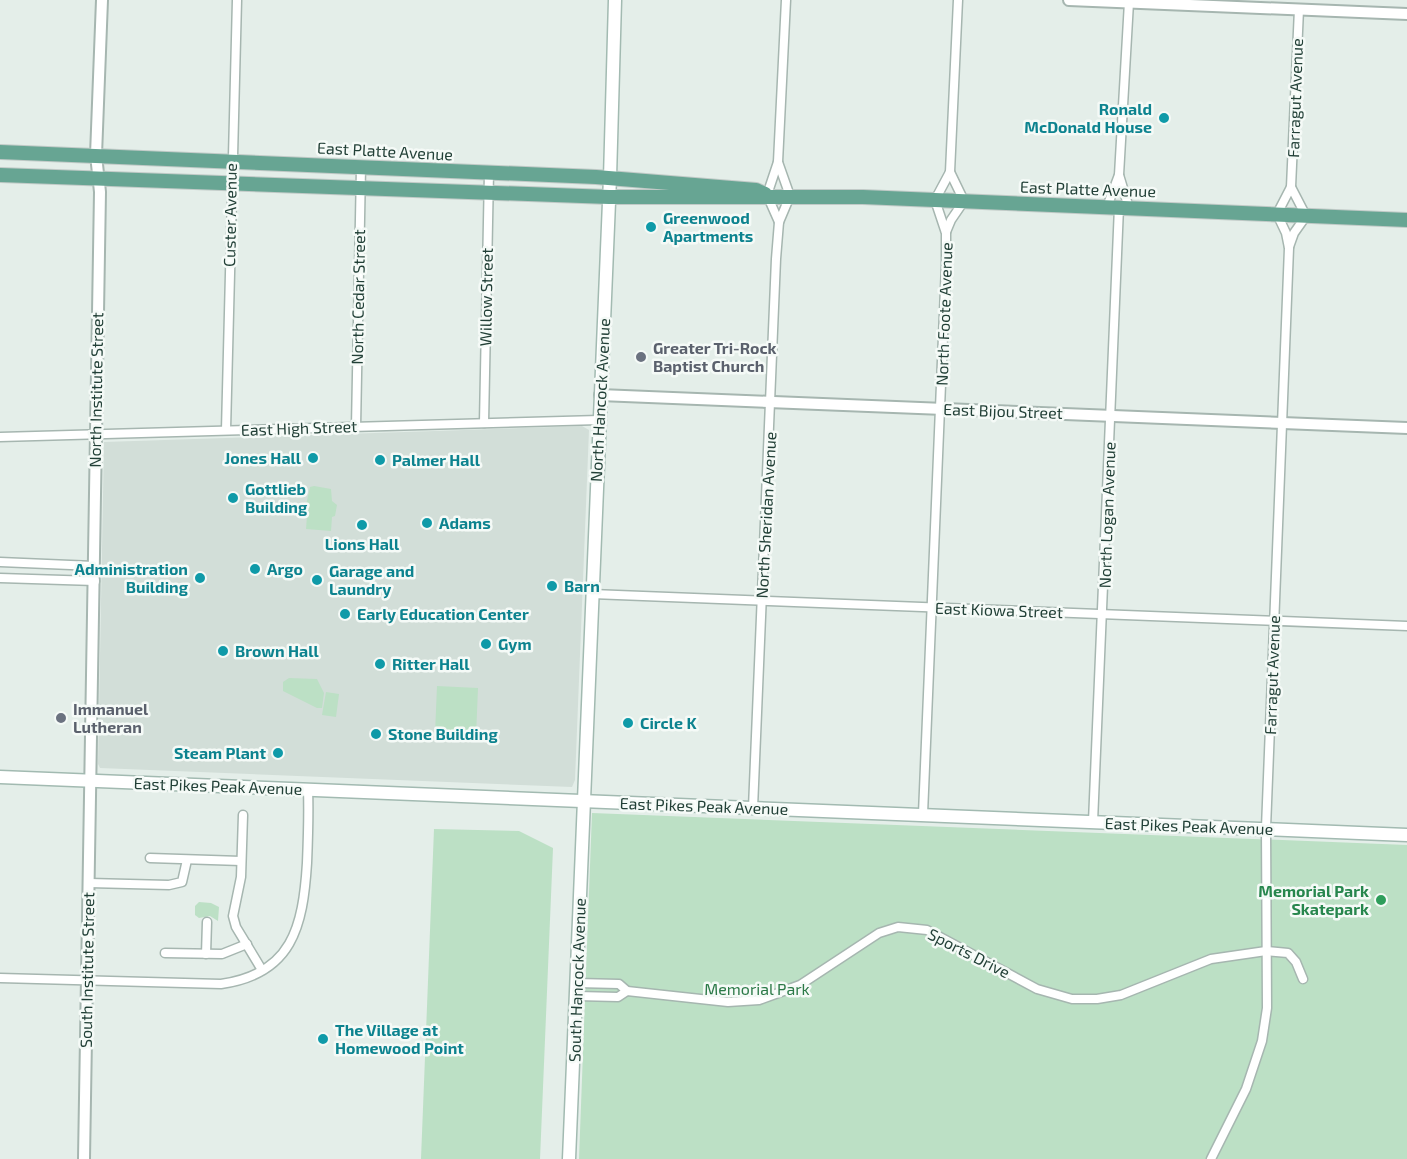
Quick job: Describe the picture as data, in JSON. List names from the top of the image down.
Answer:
{
  "streets": {
    "main road": [
      "East Platte Avenue",
      "North Hancock Avenue",
      "East Pikes Peak Avenue",
      "South Hancock Avenue"
    ],
    "street": [
      "Farragut Avenue",
      "Custer Avenue",
      "North Cedar Street",
      "Willow Street",
      "North Foote Avenue",
      "North Institute Street",
      "East Bijou Street",
      "East High Street",
      "North Sheridan Avenue",
      "North Logan Avenue",
      "East Kiowa Street",
      "Sports Drive",
      "South Institute Street"
    ]
  },
  "crossings": [
    ["Farragut Avenue", "East Platte Avenue"],
    ["Farragut Avenue", "East Bijou Street"],
    ["Farragut Avenue", "East Kiowa Street"],
    ["Farragut Avenue", "East Pikes Peak Avenue"],
    ["Farragut Avenue", "Sports Drive"],
    ["East Platte Avenue", "Custer Avenue"],
    ["East Platte Avenue", "North Cedar Street"],
    ["East Platte Avenue", "Willow Street"],
    ["East Platte Avenue", "North Foote Avenue"],
    ["East Platte Avenue", "North Institute Street"],
    ["East Platte Avenue", "North Hancock Avenue"],
    ["East Platte Avenue", "North Sheridan Avenue"],
    ["East Platte Avenue", "North Logan Avenue"],
    ["Custer Avenue", "East High Street"],
    ["North Cedar Street", "East High Street"],
    ["Willow Street", "East High Street"],
    ["North Foote Avenue", "East Bijou Street"],
    ["North Foote Avenue", "East Kiowa Street"],
    ["North Foote Avenue", "East Pikes Peak Avenue"],
    ["North Institute Street", "East High Street"],
    ["North Institute Street", "East Pikes Peak Avenue"],
    ["North Institute Street", "South Institute Street"],
    ["North Hancock Avenue", "East Bijou Street"],
    ["North Hancock Avenue", "East High Street"],
    ["North Hancock Avenue", "East Kiowa Street"],
    ["North Hancock Avenue", "East Pikes Peak Avenue"],
    ["North Hancock Avenue", "South Hancock Avenue"],
    ["East Bijou Street", "North Sheridan Avenue"],
    ["East Bijou Street", "North Logan Avenue"],
    ["North Sheridan Avenue", "East Kiowa Street"],
    ["North Sheridan Avenue", "East Pikes Peak Avenue"],
    ["North Logan Avenue", "East Kiowa Street"],
    ["North Logan Avenue", "East Pikes Peak Avenue"],
    ["East Pikes Peak Avenue", "South Institute Street"],
    ["East Pikes Peak Avenue", "South Hancock Avenue"],
    ["Sports Drive", "South Hancock Avenue"]
  ],
  "parks": ["Memorial Park"],
  "places": [
    "Ronald McDonald House",
    "Greenwood Apartments",
    "Greater Tri-Rock Baptist Church",
    "Jones Hall",
    "Palmer Hall",
    "Gottlieb Building",
    "Adams",
    "Lions Hall",
    "Argo",
    "Administration Building",
    "Garage and Laundry",
    "Barn",
    "Early Education Center",
    "Gym",
    "Brown Hall",
    "Ritter Hall",
    "Immanuel Lutheran",
    "Circle K",
    "Stone Building",
    "Steam Plant",
    "Memorial Park Skatepark",
    "The Village at Homewood Point"
  ]
}
